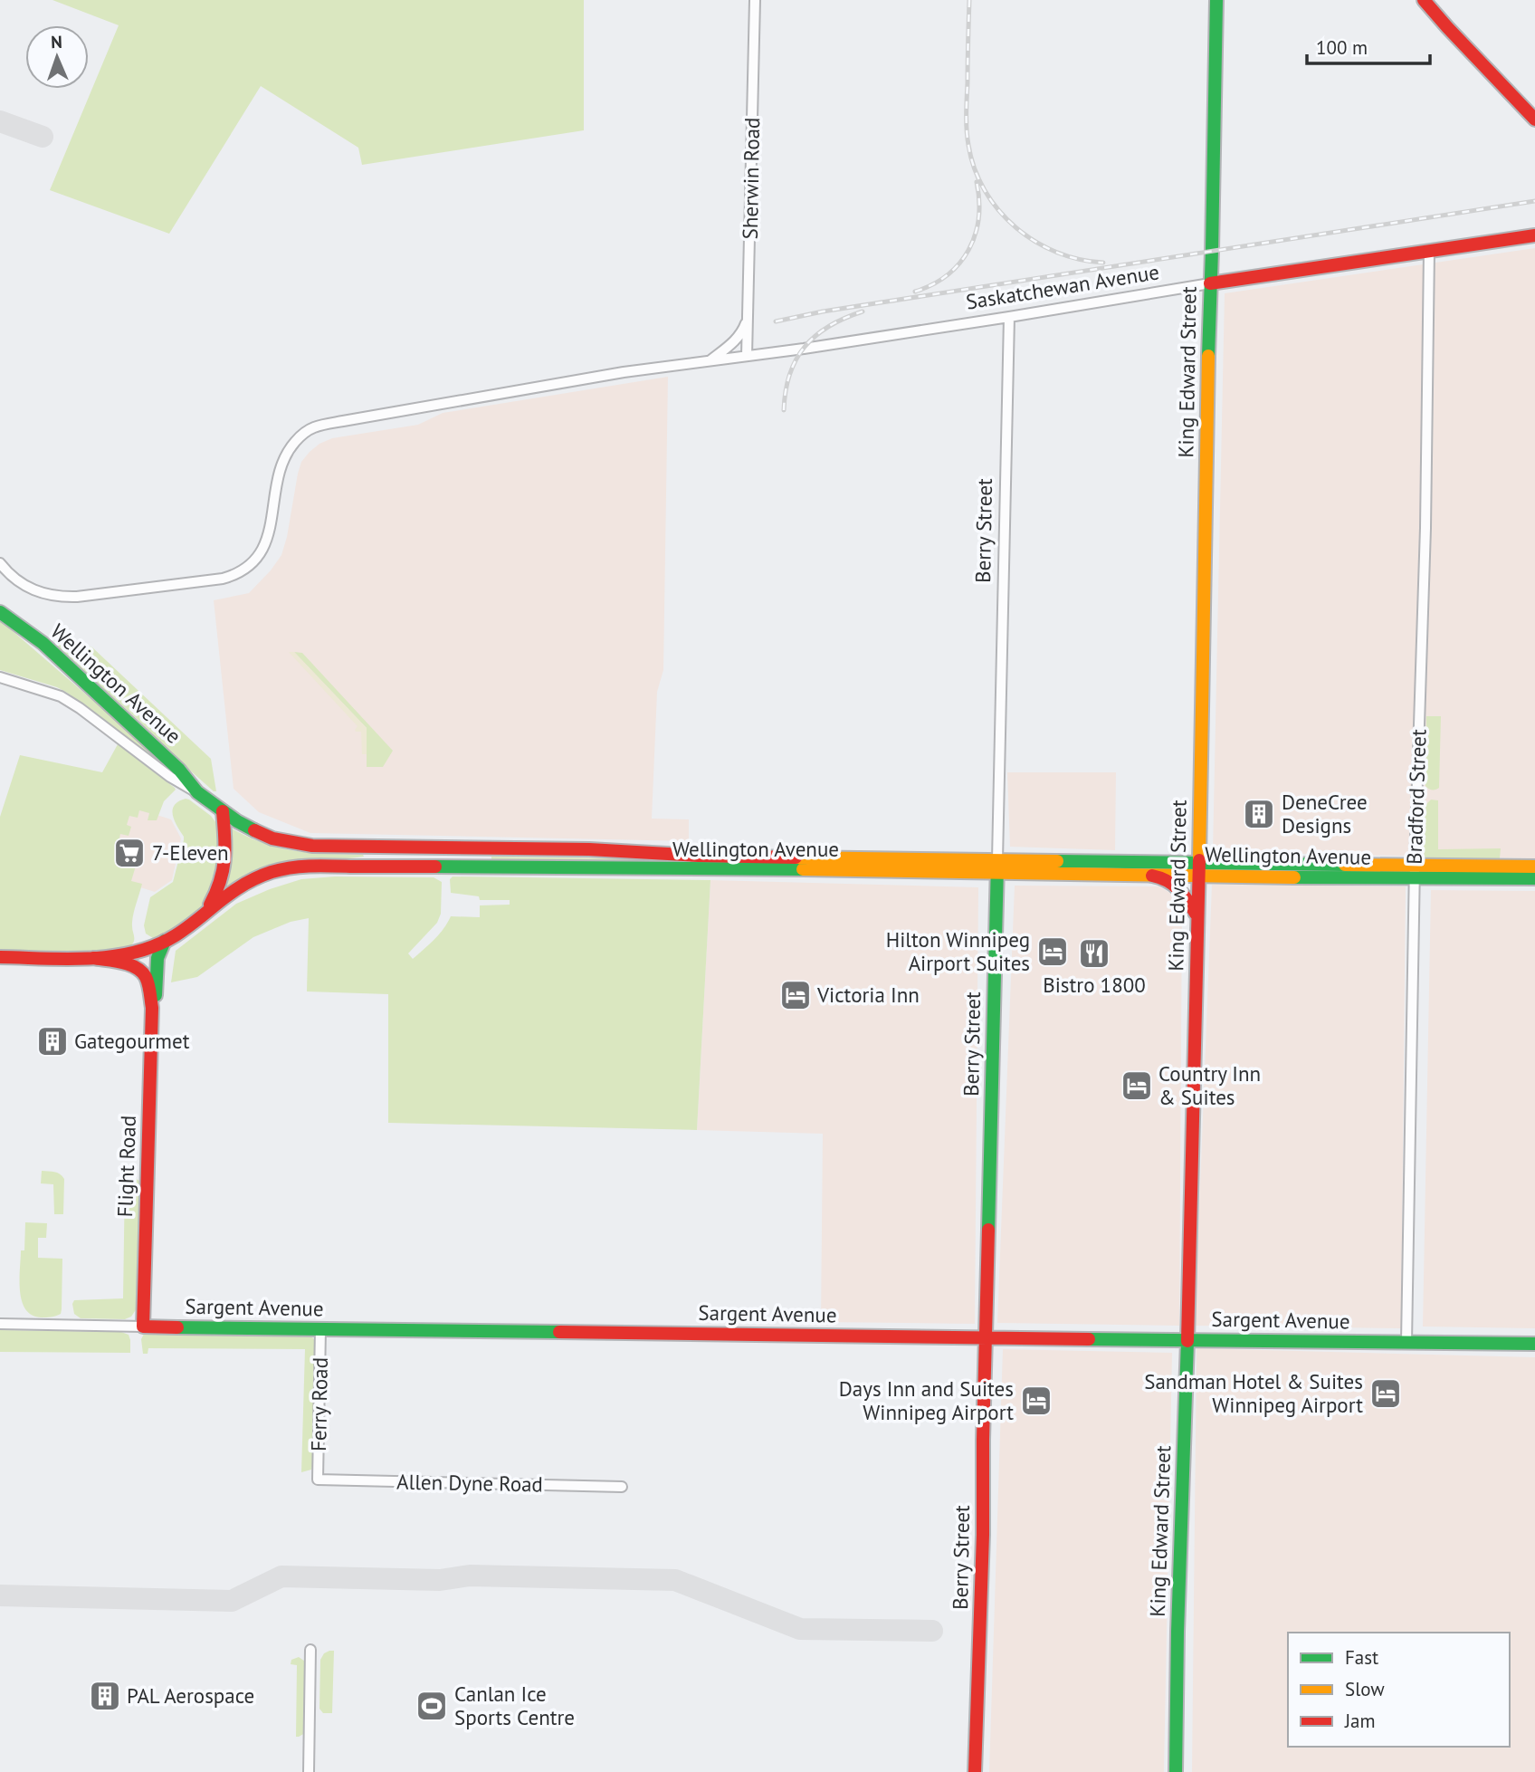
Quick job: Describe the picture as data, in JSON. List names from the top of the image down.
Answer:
{
  "streets": {
    "main road": [
      "Saskatchewan Avenue",
      "King Edward Street",
      "Berry Street",
      "Wellington Avenue",
      "Flight Road",
      "Sargent Avenue"
    ],
    "street": [
      "Sherwin Road",
      "Bradford Street",
      "Ferry Road",
      "Allen Dyne Road"
    ]
  },
  "crossings": [
    ["Sherwin Road", "Saskatchewan Avenue"],
    ["Saskatchewan Avenue", "King Edward Street"],
    ["Saskatchewan Avenue", "Berry Street"],
    ["Saskatchewan Avenue", "Bradford Street"],
    ["King Edward Street", "Wellington Avenue"],
    ["King Edward Street", "Sargent Avenue"],
    ["Berry Street", "Wellington Avenue"],
    ["Berry Street", "Sargent Avenue"],
    ["Wellington Avenue", "Bradford Street"],
    ["Bradford Street", "Sargent Avenue"],
    ["Flight Road", "Sargent Avenue"],
    ["Sargent Avenue", "Ferry Road"],
    ["Ferry Road", "Allen Dyne Road"]
  ],
  "places": {
    "building": ["DeneCree Designs", "Gategourmet", "PAL Aerospace"],
    "supermarket": ["7-Eleven"],
    "hotel": [
      "Hilton Winnipeg Airport Suites",
      "Victoria Inn",
      "Country Inn & Suites",
      "Sandman Hotel & Suites Winnipeg Airport",
      "Days Inn and Suites Winnipeg Airport"
    ],
    "restaurant": ["Bistro 1800"],
    "sports": ["Canlan Ice Sports Centre"]
  },
  "legend": ["Fast", "Slow", "Jam"],
  "scale_bar": "100 m",
  "north": "top"
}
